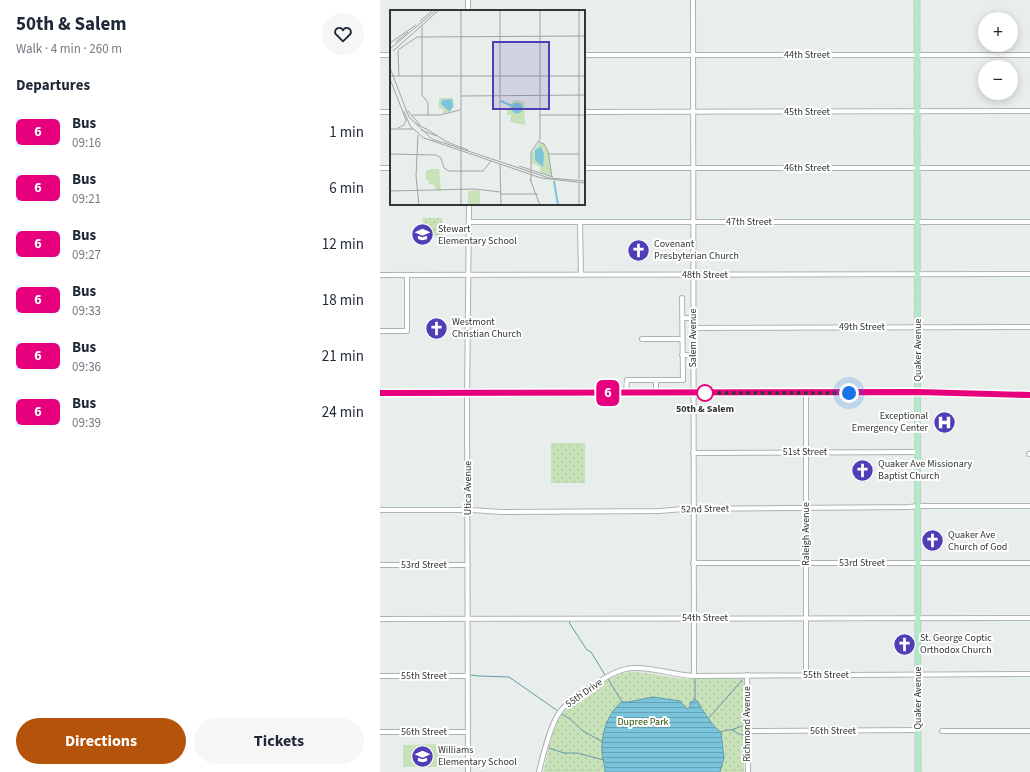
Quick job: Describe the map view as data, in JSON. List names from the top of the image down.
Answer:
{
  "streets": {
    "main road": ["Quaker Avenue"],
    "street": [
      "44th Street",
      "45th Street",
      "46th Street",
      "47th Street",
      "48th Street",
      "49th Street",
      "Salem Avenue",
      "51st Street",
      "Utica Avenue",
      "52nd Street",
      "Raleigh Avenue",
      "53rd Street",
      "54th Street",
      "55th Street",
      "55th Drive",
      "Richmond Avenue",
      "56th Street"
    ]
  },
  "crossings": [
    ["44th Street", "Salem Avenue"],
    ["44th Street", "Quaker Avenue"],
    ["45th Street", "Salem Avenue"],
    ["45th Street", "Quaker Avenue"],
    ["46th Street", "Salem Avenue"],
    ["46th Street", "Quaker Avenue"],
    ["47th Street", "Salem Avenue"],
    ["47th Street", "Quaker Avenue"],
    ["47th Street", "Utica Avenue"],
    ["48th Street", "Salem Avenue"],
    ["48th Street", "Quaker Avenue"],
    ["48th Street", "Utica Avenue"],
    ["49th Street", "Salem Avenue"],
    ["49th Street", "Quaker Avenue"],
    ["Salem Avenue", "51st Street"],
    ["Salem Avenue", "52nd Street"],
    ["Salem Avenue", "53rd Street"],
    ["Salem Avenue", "54th Street"],
    ["Salem Avenue", "55th Street"],
    ["Quaker Avenue", "51st Street"],
    ["Quaker Avenue", "52nd Street"],
    ["Quaker Avenue", "53rd Street"],
    ["Quaker Avenue", "54th Street"],
    ["Quaker Avenue", "55th Street"],
    ["Quaker Avenue", "56th Street"],
    ["51st Street", "Raleigh Avenue"],
    ["Utica Avenue", "52nd Street"],
    ["Utica Avenue", "53rd Street"],
    ["Utica Avenue", "54th Street"],
    ["Utica Avenue", "55th Street"],
    ["Utica Avenue", "56th Street"],
    ["52nd Street", "Raleigh Avenue"],
    ["Raleigh Avenue", "53rd Street"],
    ["Raleigh Avenue", "54th Street"],
    ["Raleigh Avenue", "55th Street"],
    ["55th Street", "55th Drive"],
    ["55th Street", "Richmond Avenue"],
    ["Richmond Avenue", "56th Street"]
  ],
  "parks": ["Dupree Park"],
  "places": {
    "school or university": ["Stewart Elementary School", "Williams Elementary School"],
    "church": [
      "Covenant Presbyterian Church",
      "Westmont Christian Church",
      "Quaker Ave Missionary Baptist Church",
      "Quaker Ave Church of God",
      "St. George Coptic Orthodox Church"
    ],
    "other": ["50th & Salem"],
    "hospital": ["Exceptional Emergency Center"]
  },
  "lines": ["bus line 6"],
  "page": {
    "heading": [
      ["50th & Salem", "Walk · 4 min · 260 m"],
      "Departures"
    ],
    "on_map": "6",
    "map_buttons": ["+", "−"],
    "list": [
      {
        "mark": "6",
        "name": "Bus",
        "note": "09:16",
        "value": "1 min"
      },
      {
        "mark": "6",
        "name": "Bus",
        "note": "09:21",
        "value": "6 min"
      },
      {
        "mark": "6",
        "name": "Bus",
        "note": "09:27",
        "value": "12 min"
      },
      {
        "mark": "6",
        "name": "Bus",
        "note": "09:33",
        "value": "18 min"
      },
      {
        "mark": "6",
        "name": "Bus",
        "note": "09:36",
        "value": "21 min"
      },
      {
        "mark": "6",
        "name": "Bus",
        "note": "09:39",
        "value": "24 min"
      }
    ],
    "buttons": ["Directions", "Tickets"]
  }
}
